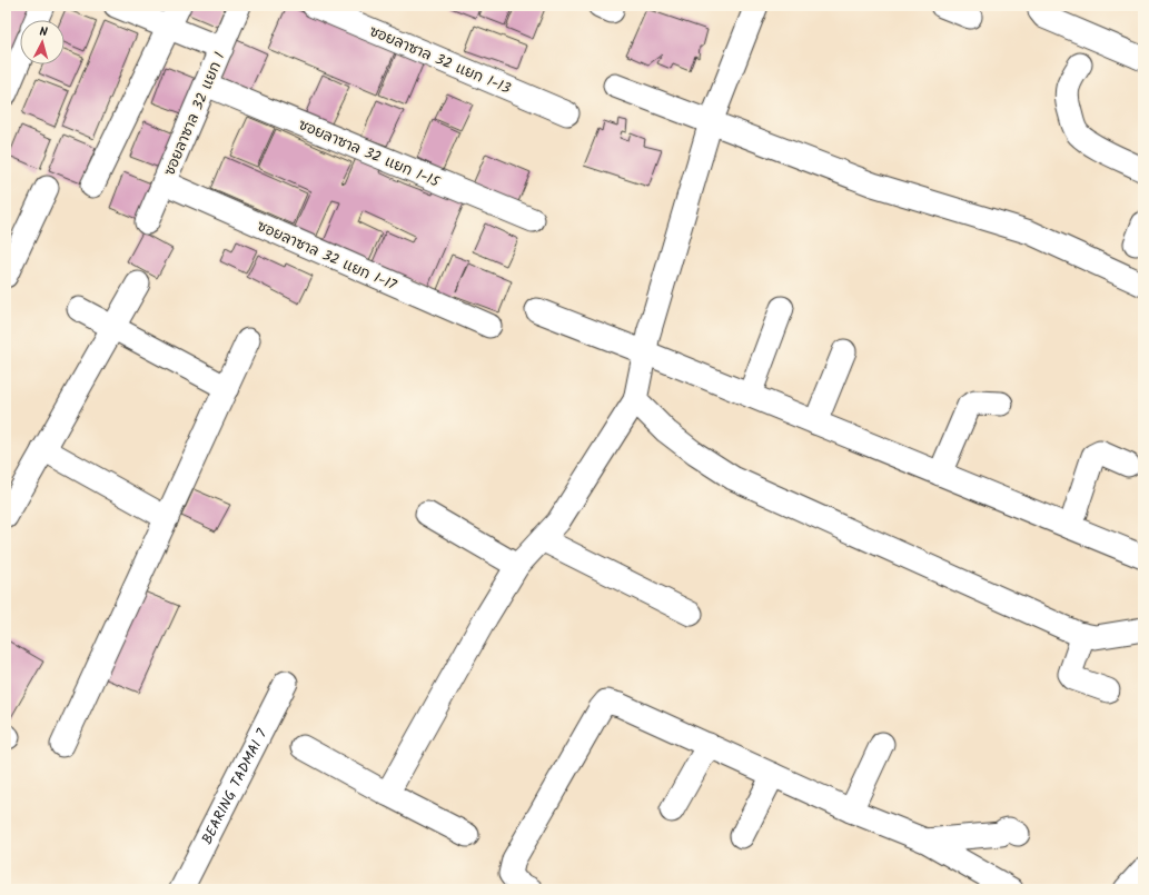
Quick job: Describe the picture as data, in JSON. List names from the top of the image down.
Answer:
{
  "streets": {
    "street": [
      "ซอยลาซาล 32 แยก 1-13",
      "ซอยลาซาล 32 แยก 1",
      "ซอยลาซาล 32 แยก 1-15",
      "ซอยลาซาล 32 แยก 1-17",
      "BEARING TADMAI 7"
    ]
  },
  "crossings": [
    ["ซอยลาซาล 32 แยก 1", "ซอยลาซาล 32 แยก 1-15"],
    ["ซอยลาซาล 32 แยก 1", "ซอยลาซาล 32 แยก 1-17"]
  ],
  "north": "top"
}
